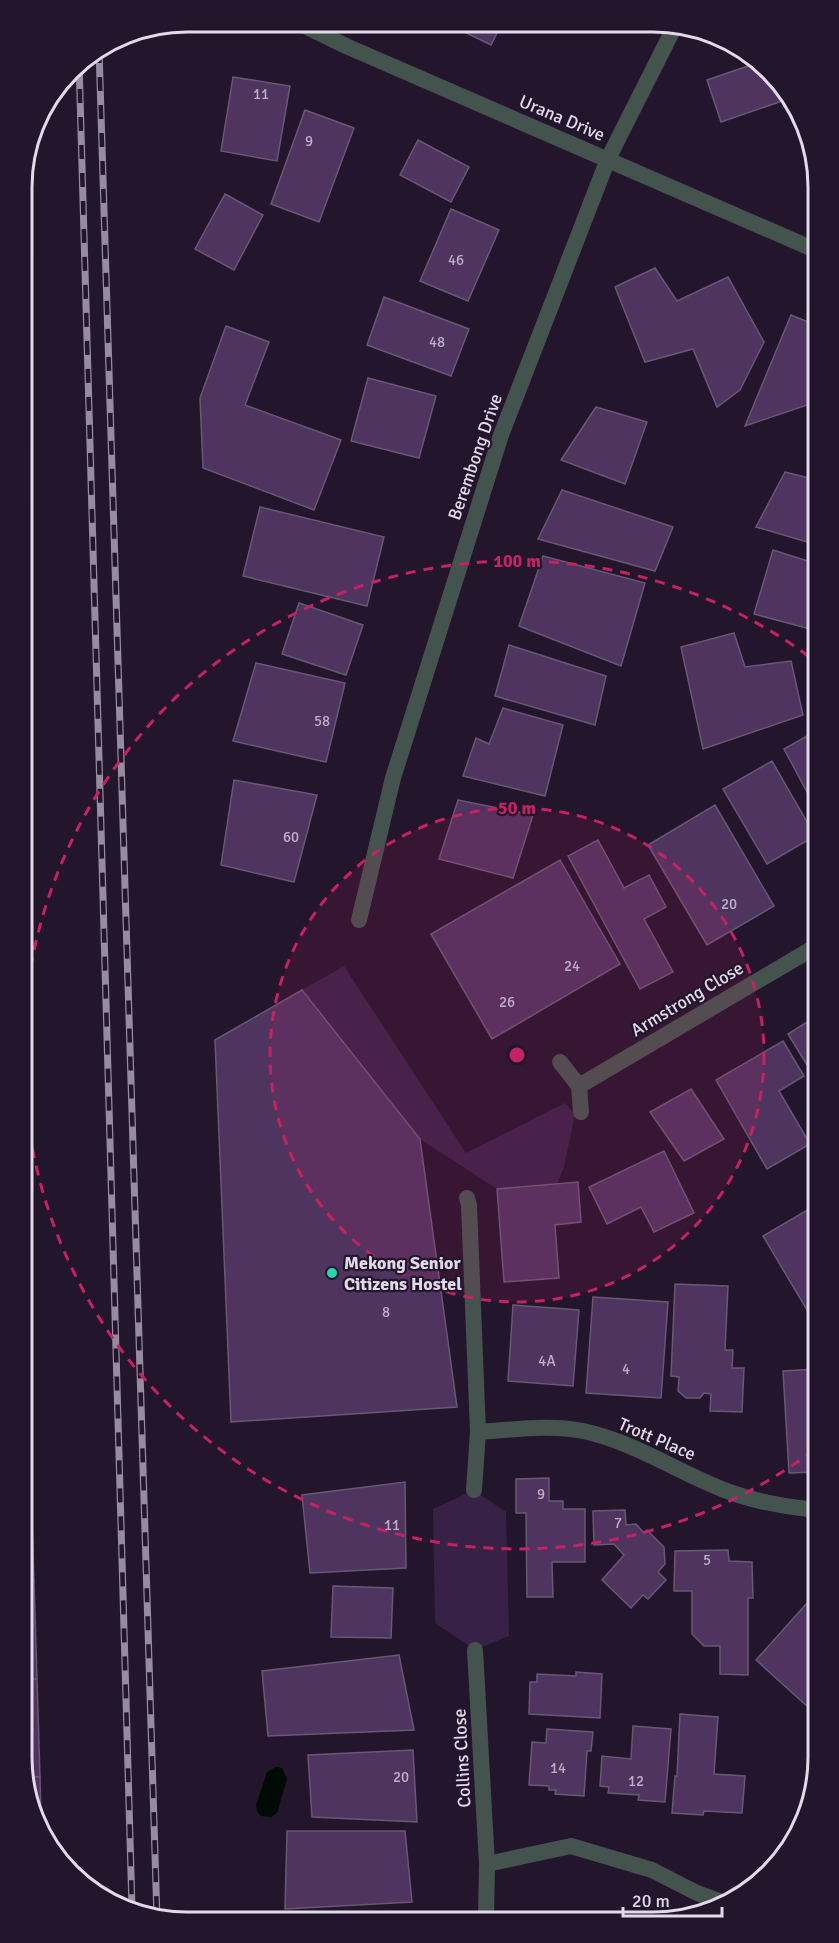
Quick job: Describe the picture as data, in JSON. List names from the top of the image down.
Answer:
{
  "streets": {
    "street": [
      "Urana Drive",
      "Berembong Drive",
      "Armstrong Close",
      "Trott Place",
      "Collins Close"
    ]
  },
  "crossings": [
    ["Urana Drive", "Berembong Drive"]
  ],
  "places": ["Mekong Senior Citizens Hostel"],
  "house_numbers": [
    "11",
    "9",
    "46",
    "48",
    "58",
    "60",
    "20",
    "24",
    "26",
    "8",
    "4A",
    "4",
    "9",
    "7",
    "11",
    "5",
    "14",
    "20",
    "12"
  ],
  "scale_bar": "20 m",
  "rings": ["100 m", "50 m"]
}
